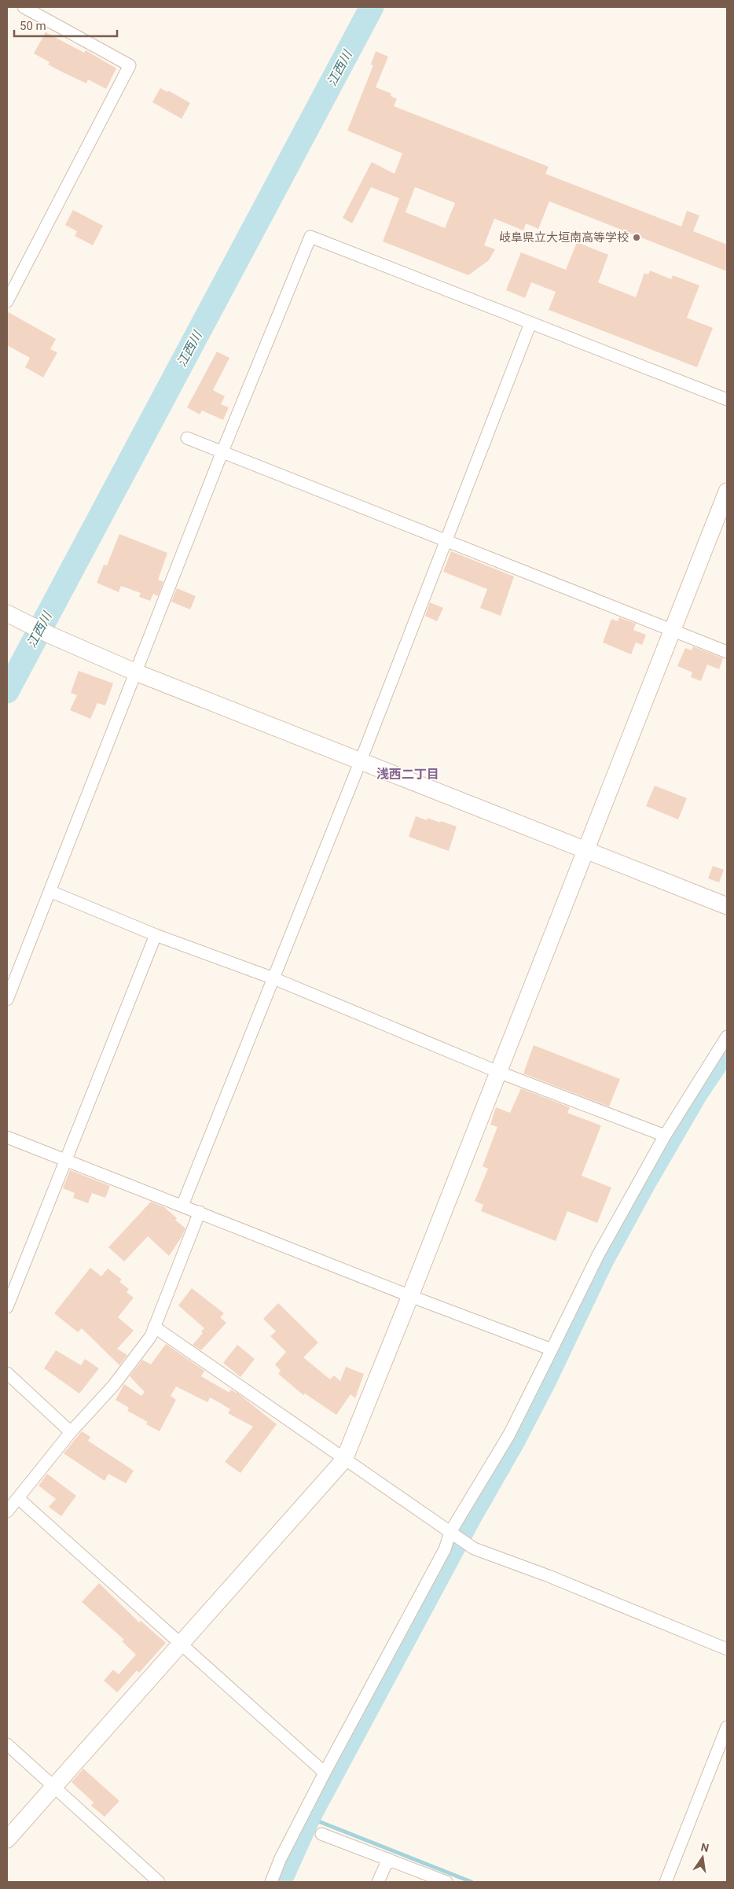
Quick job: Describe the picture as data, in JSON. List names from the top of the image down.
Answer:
{
  "districts": ["浅西二丁目"],
  "water": ["江西川"],
  "places": ["岐阜県立大垣南高等学校"],
  "scale_bar": "50 m",
  "north": "top"
}
